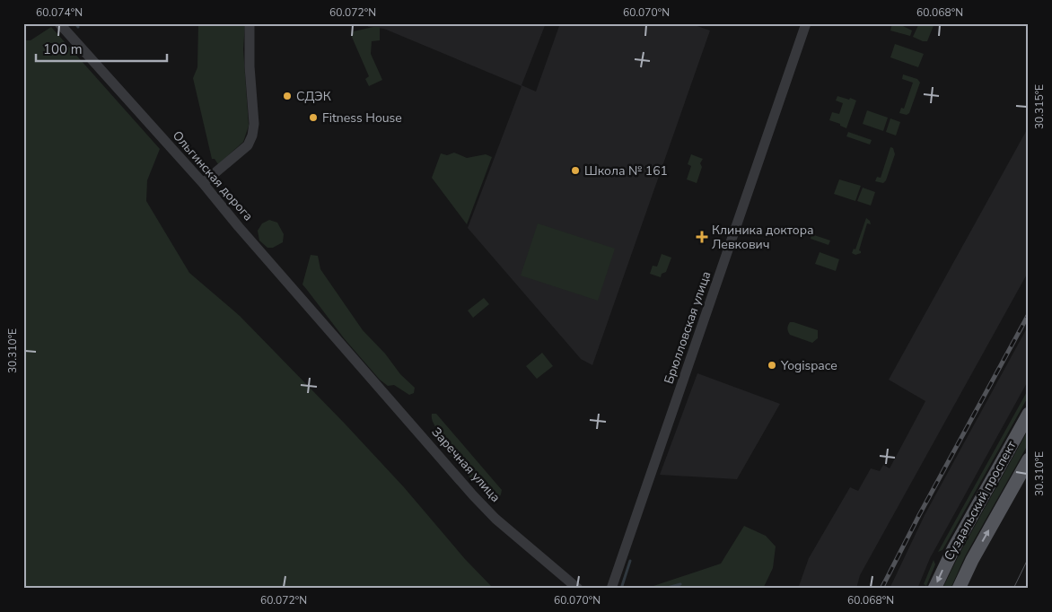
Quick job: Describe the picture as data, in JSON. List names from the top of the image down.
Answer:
{
  "streets": {
    "main road": ["Суздальский проспект"],
    "street": ["Ольгинская дорога", "Брюлловская улица", "Заречная улица"]
  },
  "crossings": [
    ["Ольгинская дорога", "Заречная улица"]
  ],
  "places": {
    "other": [
      "СДЭК",
      "Fitness House",
      "Школа № 161",
      "Yogispace"
    ],
    "health": ["Клиника доктора Левкович"]
  },
  "scale_bar": "100 m",
  "coordinates": [
    "60.074°N",
    "60.072°N",
    "60.070°N",
    "60.068°N",
    "30.315°E",
    "30.310°E"
  ]
}
